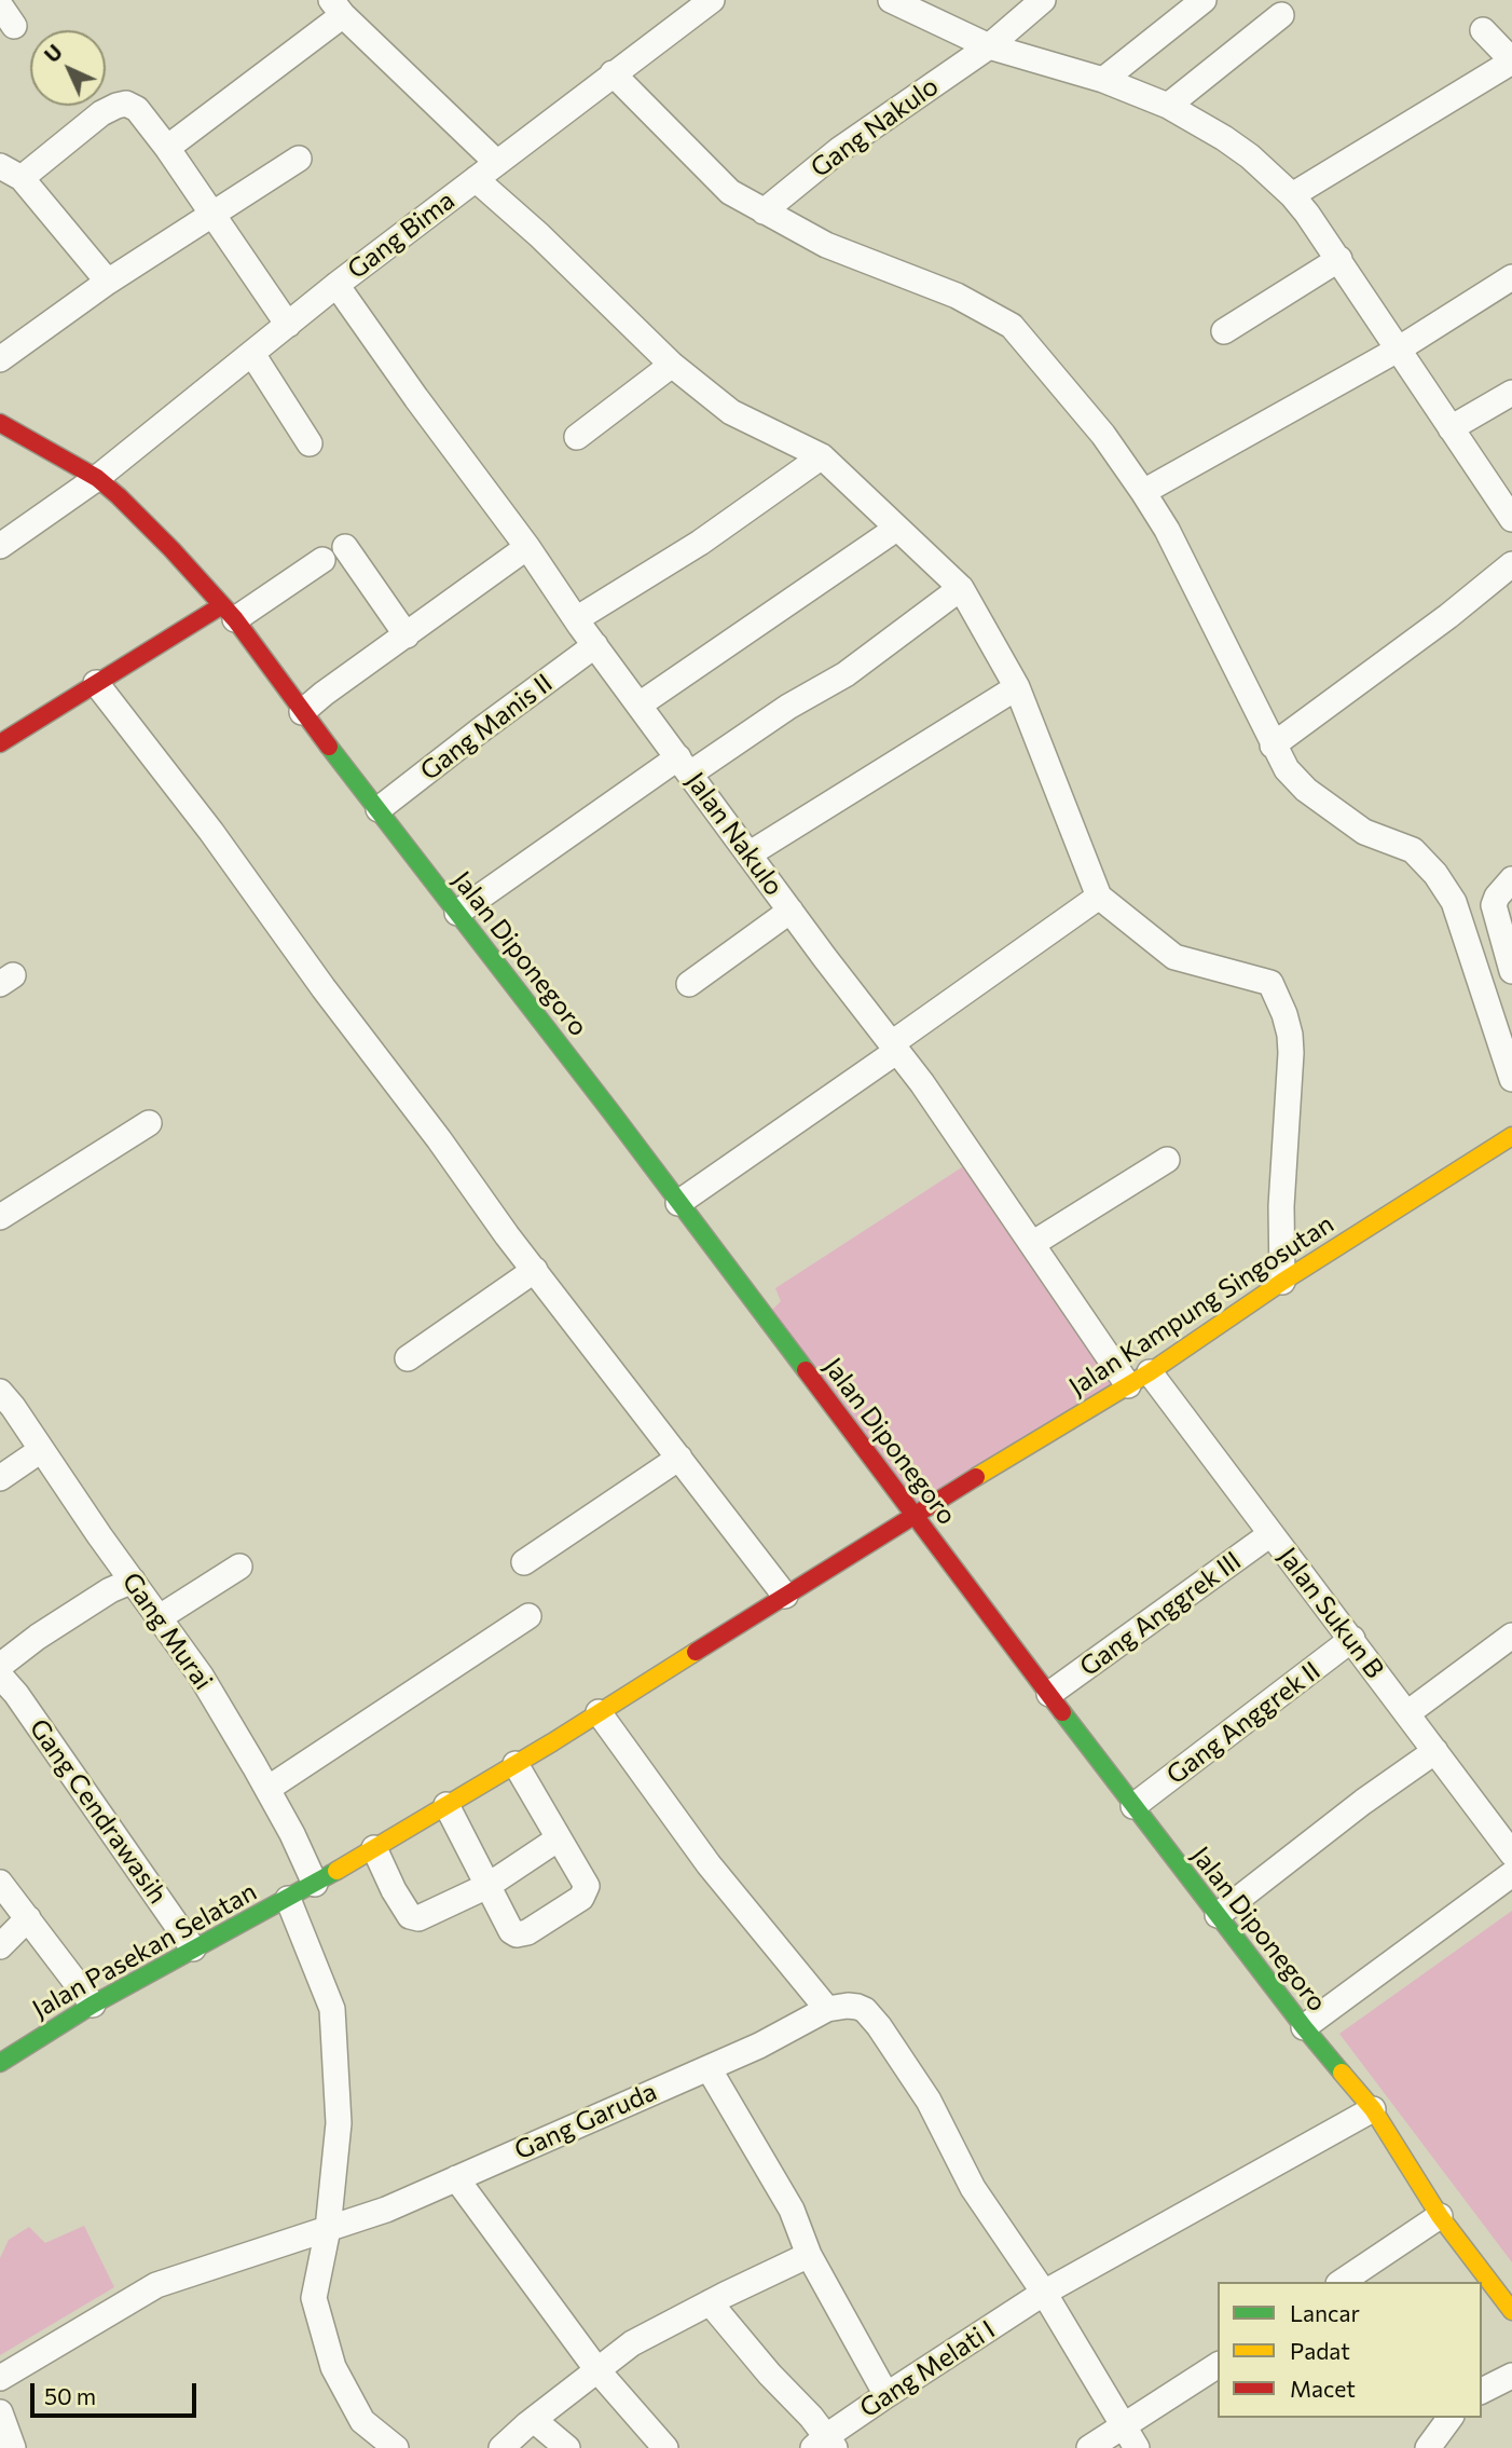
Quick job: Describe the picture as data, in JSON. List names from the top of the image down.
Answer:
{
  "streets": {
    "street": [
      "Gang Nakulo",
      "Gang Bima",
      "Gang Manis II",
      "Jalan Nakulo",
      "Jalan Diponegoro",
      "Jalan Kampung Singosutan",
      "Jalan Sukun B",
      "Gang Anggrek III",
      "Gang Murai",
      "Gang Anggrek II",
      "Gang Cendrawasih",
      "Jalan Pasekan Selatan",
      "Gang Garuda",
      "Gang Melati I"
    ]
  },
  "crossings": [
    ["Gang Bima", "Jalan Nakulo"],
    ["Gang Bima", "Jalan Diponegoro"],
    ["Gang Manis II", "Jalan Nakulo"],
    ["Gang Manis II", "Jalan Diponegoro"],
    ["Jalan Nakulo", "Jalan Kampung Singosutan"],
    ["Jalan Diponegoro", "Jalan Kampung Singosutan"],
    ["Jalan Diponegoro", "Gang Anggrek III"],
    ["Jalan Diponegoro", "Gang Anggrek II"],
    ["Jalan Diponegoro", "Gang Melati I"],
    ["Jalan Kampung Singosutan", "Jalan Sukun B"],
    ["Jalan Kampung Singosutan", "Jalan Pasekan Selatan"],
    ["Jalan Sukun B", "Gang Anggrek III"],
    ["Jalan Sukun B", "Gang Anggrek II"],
    ["Gang Murai", "Jalan Pasekan Selatan"],
    ["Gang Cendrawasih", "Jalan Pasekan Selatan"]
  ],
  "legend": ["Lancar", "Padat", "Macet"],
  "scale_bar": "50 m",
  "north": "top left"
}
